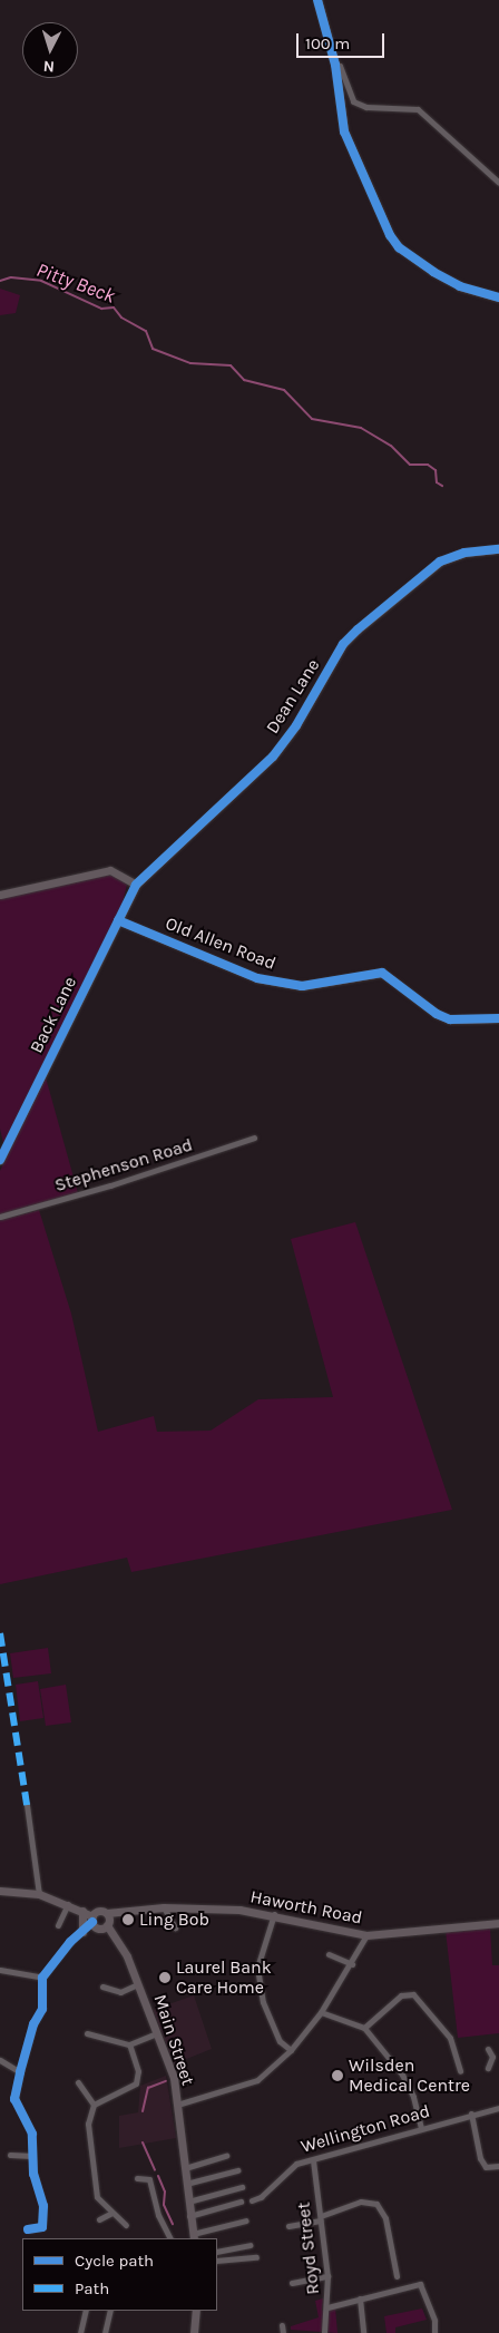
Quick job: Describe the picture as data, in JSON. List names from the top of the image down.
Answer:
{
  "streets": {
    "street": [
      "Dean Lane",
      "Old Allen Road",
      "Back Lane",
      "Stephenson Road",
      "Haworth Road",
      "Main Street",
      "Wellington Road",
      "Royd Street"
    ]
  },
  "crossings": [
    ["Dean Lane", "Back Lane"],
    ["Old Allen Road", "Back Lane"],
    ["Wellington Road", "Royd Street"]
  ],
  "water": ["Pitty Beck"],
  "places": ["Ling Bob", "Laurel Bank Care Home", "Wilsden Medical Centre"],
  "legend": ["Cycle path", "Path"],
  "scale_bar": "100 m",
  "north": "bottom"
}
